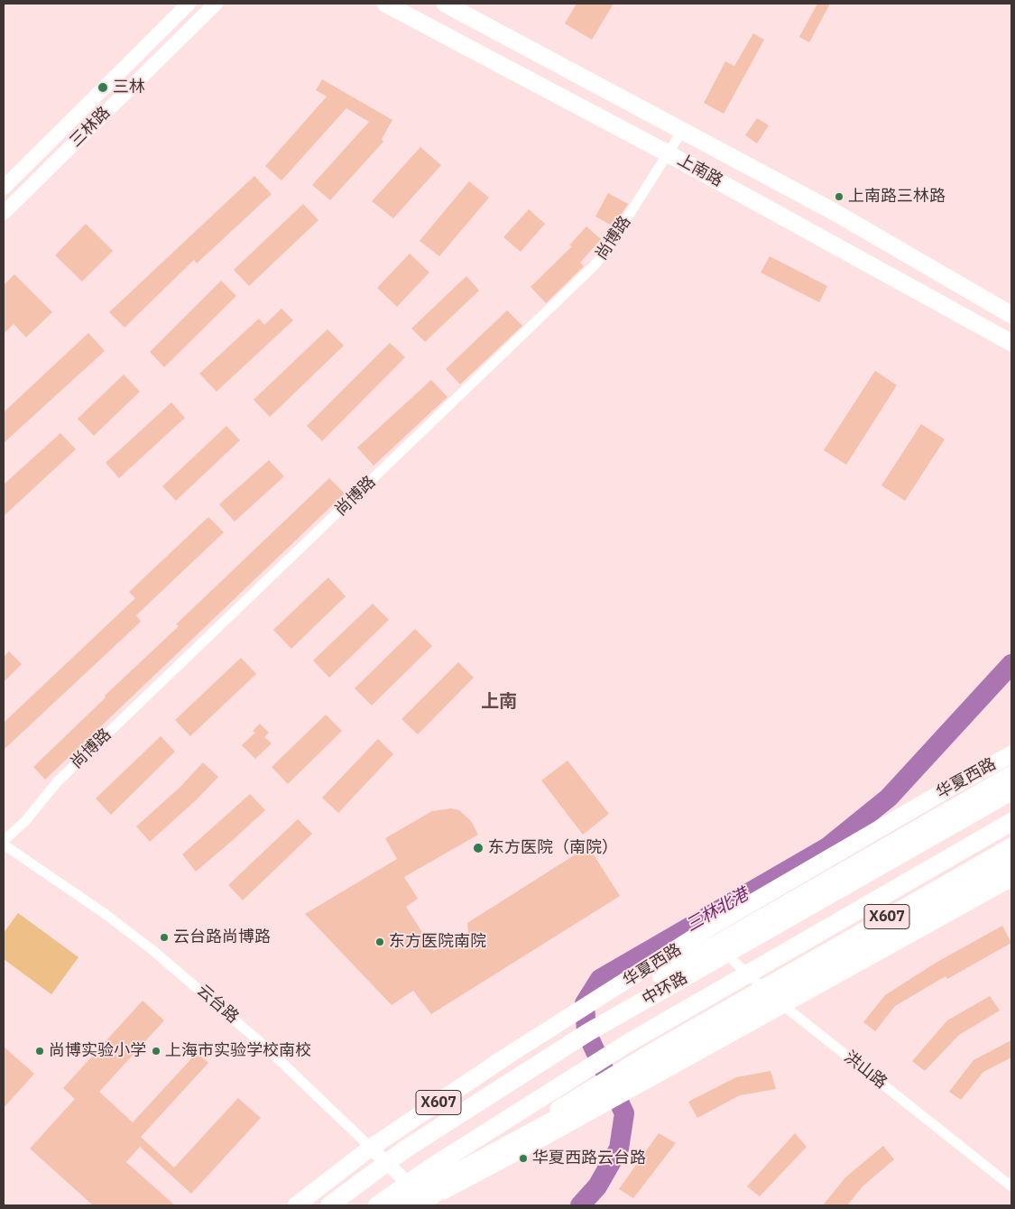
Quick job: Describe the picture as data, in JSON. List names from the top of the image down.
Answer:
{
  "streets": {
    "highway": ["中环路"],
    "main road": [
      "三林路",
      "上南路",
      "华夏西路",
      "X607"
    ],
    "street": ["尚博路", "云台路", "洪山路"]
  },
  "crossings": [
    ["上南路", "尚博路"],
    ["华夏西路", "云台路"],
    ["华夏西路", "洪山路"],
    ["X607", "洪山路"]
  ],
  "districts": ["上南"],
  "water": ["三林北港"],
  "places": [
    "三林",
    "上南路三林路",
    "东方医院（南院）",
    "云台路尚博路",
    "东方医院南院",
    "尚博实验小学",
    "上海市实验学校南校",
    "华夏西路云台路"
  ]
}
